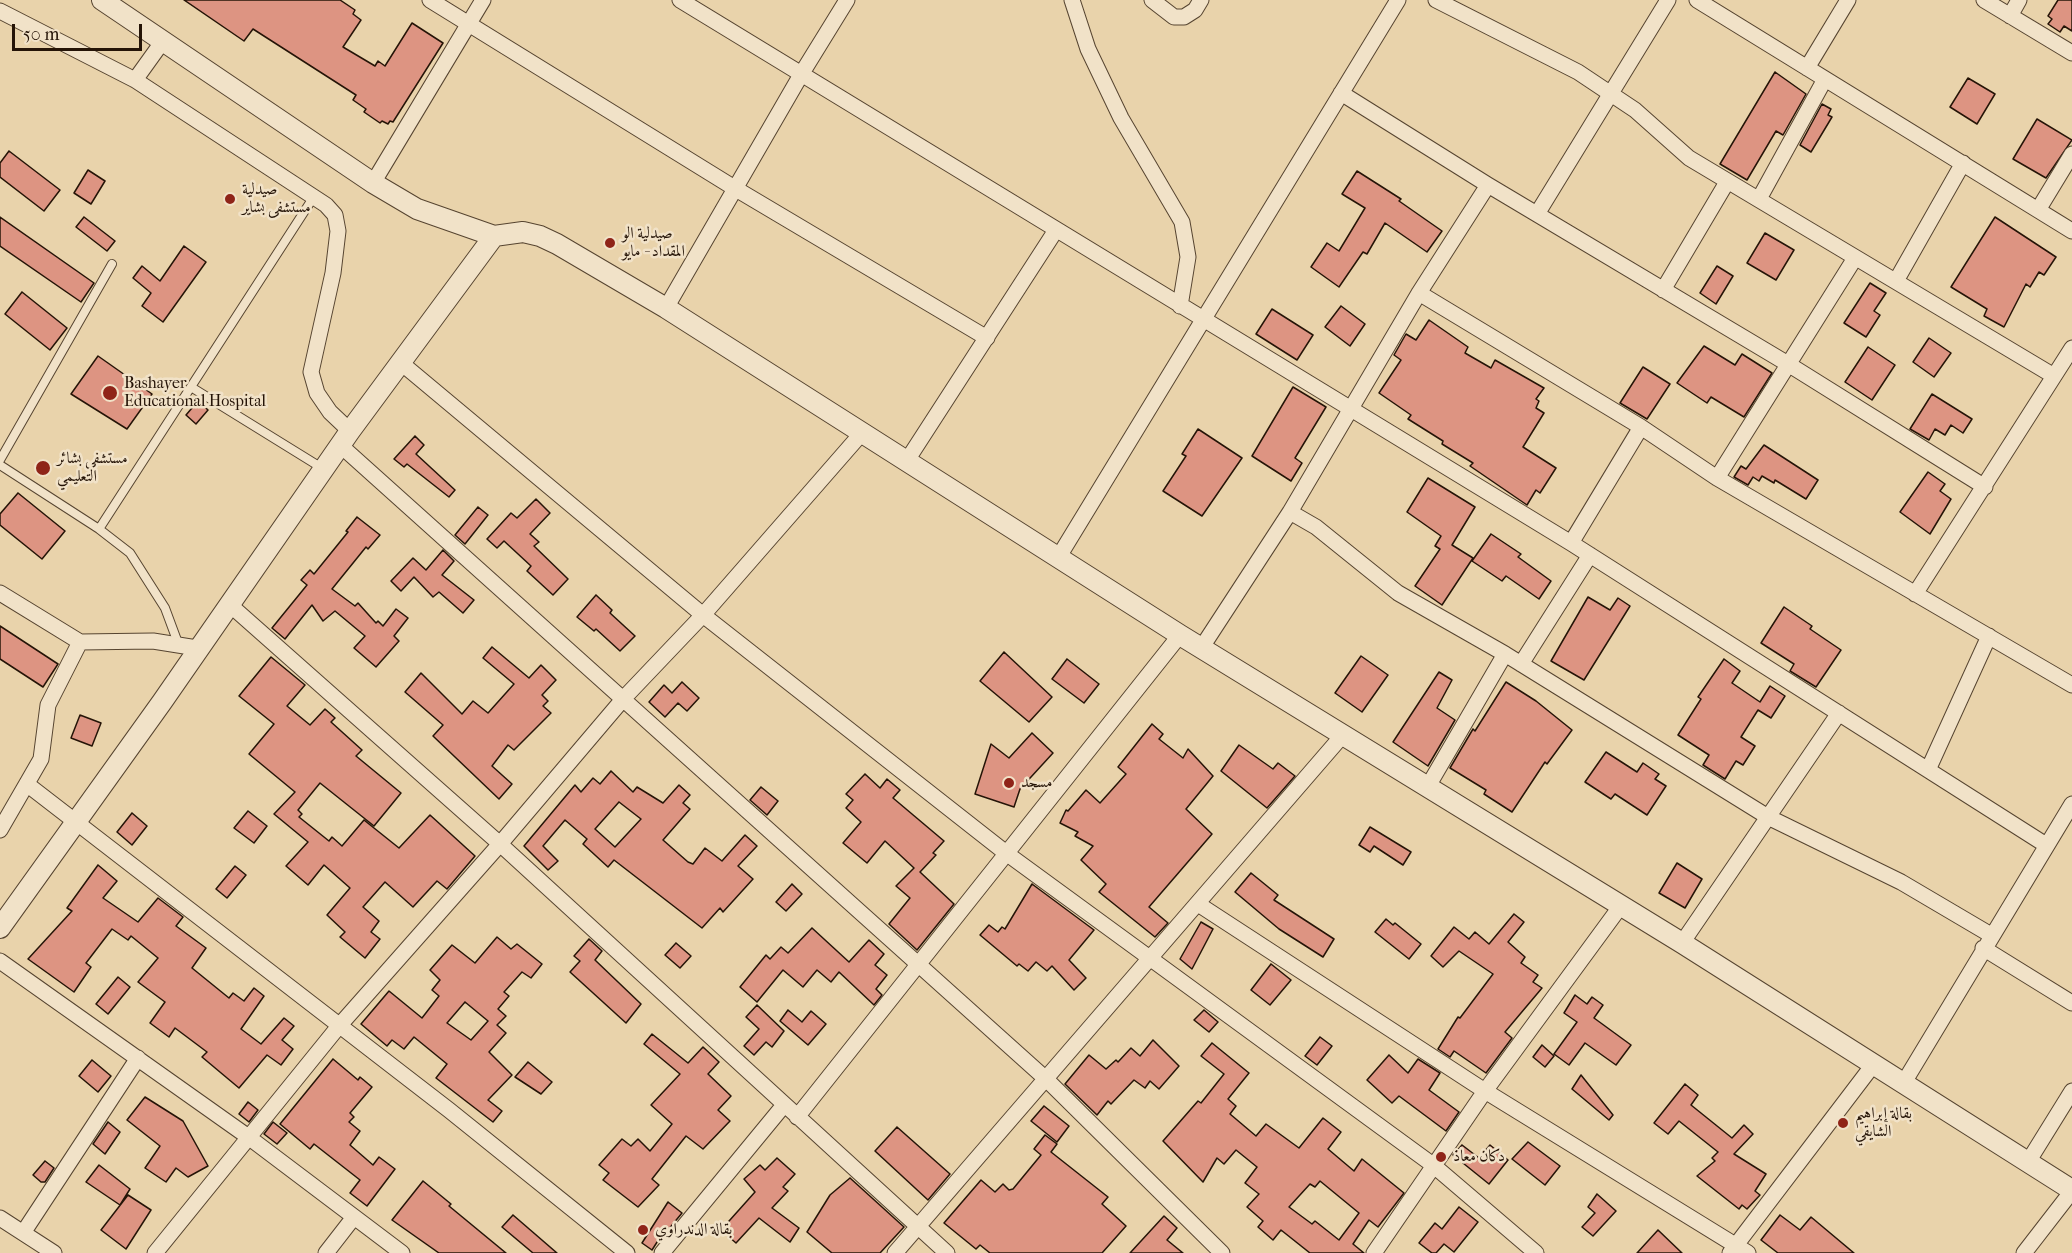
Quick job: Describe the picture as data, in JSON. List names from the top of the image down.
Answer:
{
  "places": [
    "صيدلية مستشفى بشاير",
    "صيدلية الو المقداد - مايو",
    "Bashayer Educational Hospital",
    "مستشفى بشائر التعليمي",
    "مسجد",
    "بقالة إبراهيم الشايقي",
    "دكان معاذ",
    "بقالة الدندراوي"
  ],
  "scale_bar": "50 m"
}
